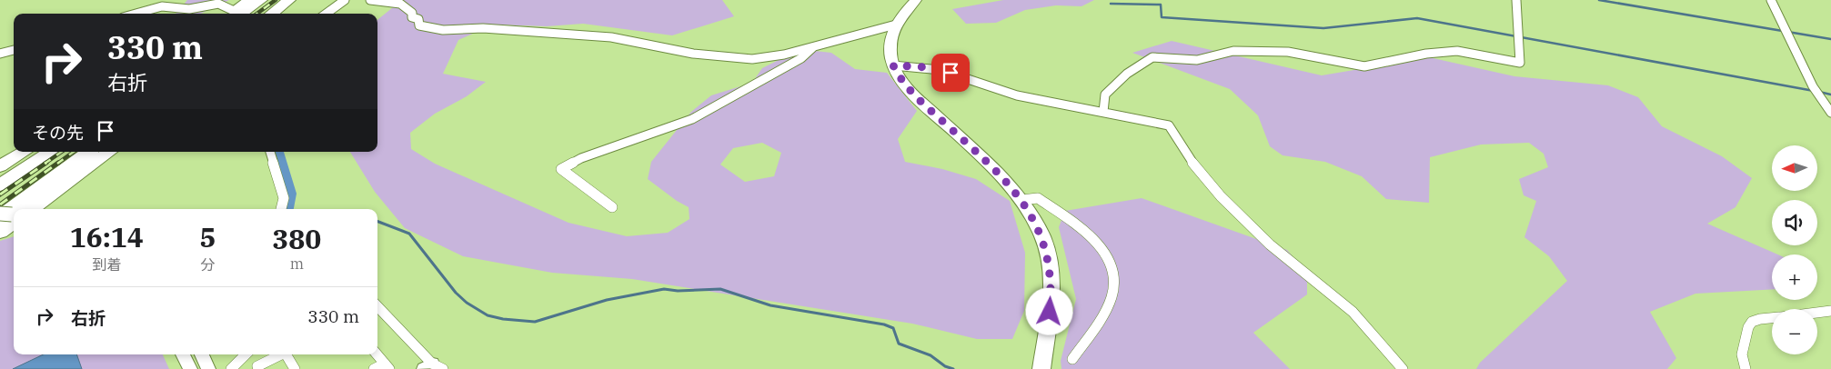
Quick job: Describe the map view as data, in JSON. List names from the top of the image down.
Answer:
{
  "north": "left",
  "page": {
    "turn": ["330 m", "右折"],
    "then": "その先",
    "map_buttons": ["+", "−"],
    "eta": [
      "16:14",
      "到着",
      "5",
      "分",
      "380",
      "m"
    ],
    "list": [
      {
        "name": "右折",
        "value": "330 m"
      }
    ]
  }
}
